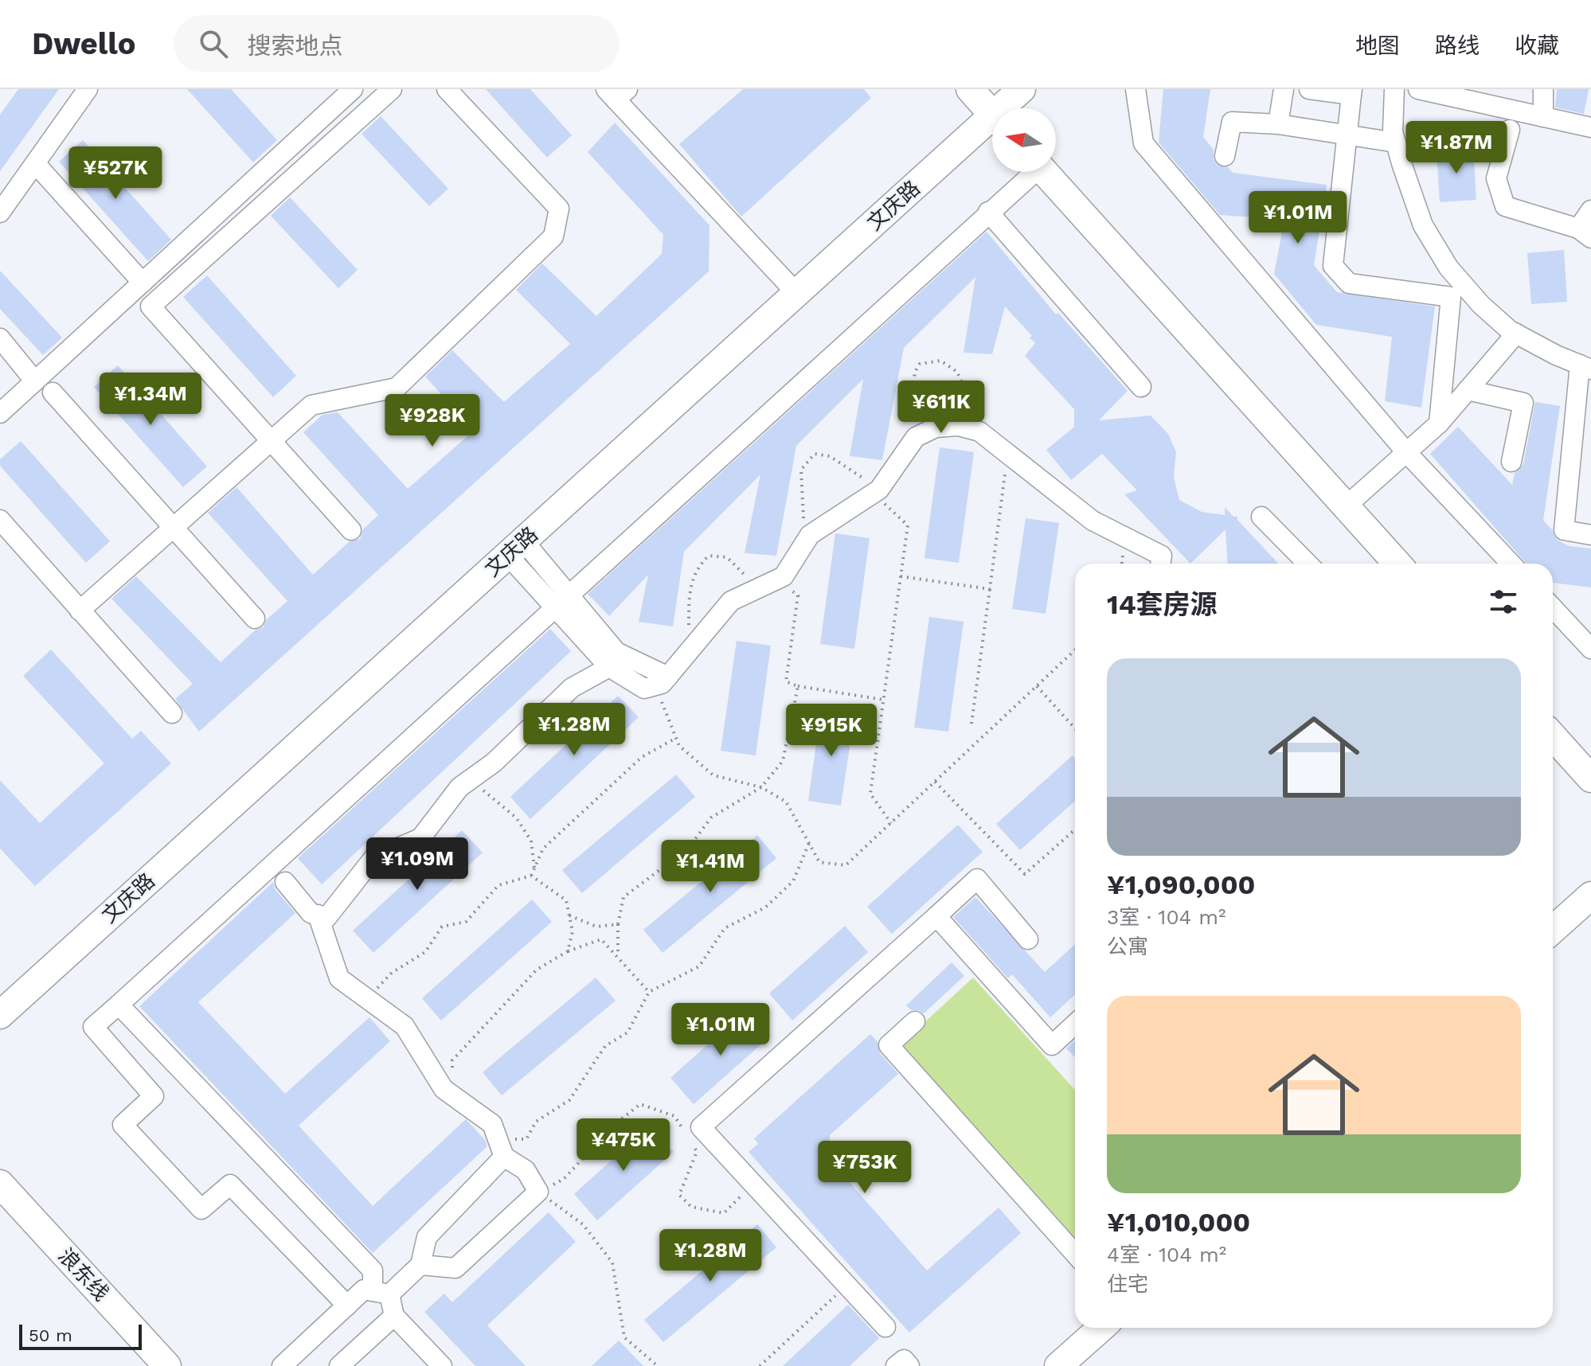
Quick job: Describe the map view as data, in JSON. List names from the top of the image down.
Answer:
{
  "streets": {
    "street": ["文庆路", "浪东线"]
  },
  "scale_bar": "50 m",
  "north": "left",
  "page": {
    "header": "Dwello",
    "search": "搜索地点",
    "nav": ["地图", "路线", "收藏"],
    "price": [
      "¥1.87M",
      "¥527K",
      "¥1.01M",
      "¥1.34M",
      "¥611K",
      "¥928K",
      "¥1.28M",
      "¥915K",
      "¥1.09M",
      "¥1.41M",
      "¥1.01M",
      "¥475K",
      "¥753K",
      "¥1.28M"
    ],
    "heading": "14套房源",
    "list": [
      {
        "name": "¥1,090,000",
        "note": "3室 · 104 m² · 公寓"
      },
      {
        "name": "¥1,010,000",
        "note": "4室 · 104 m² · 住宅"
      }
    ],
    "scale": "50 m"
  }
}
